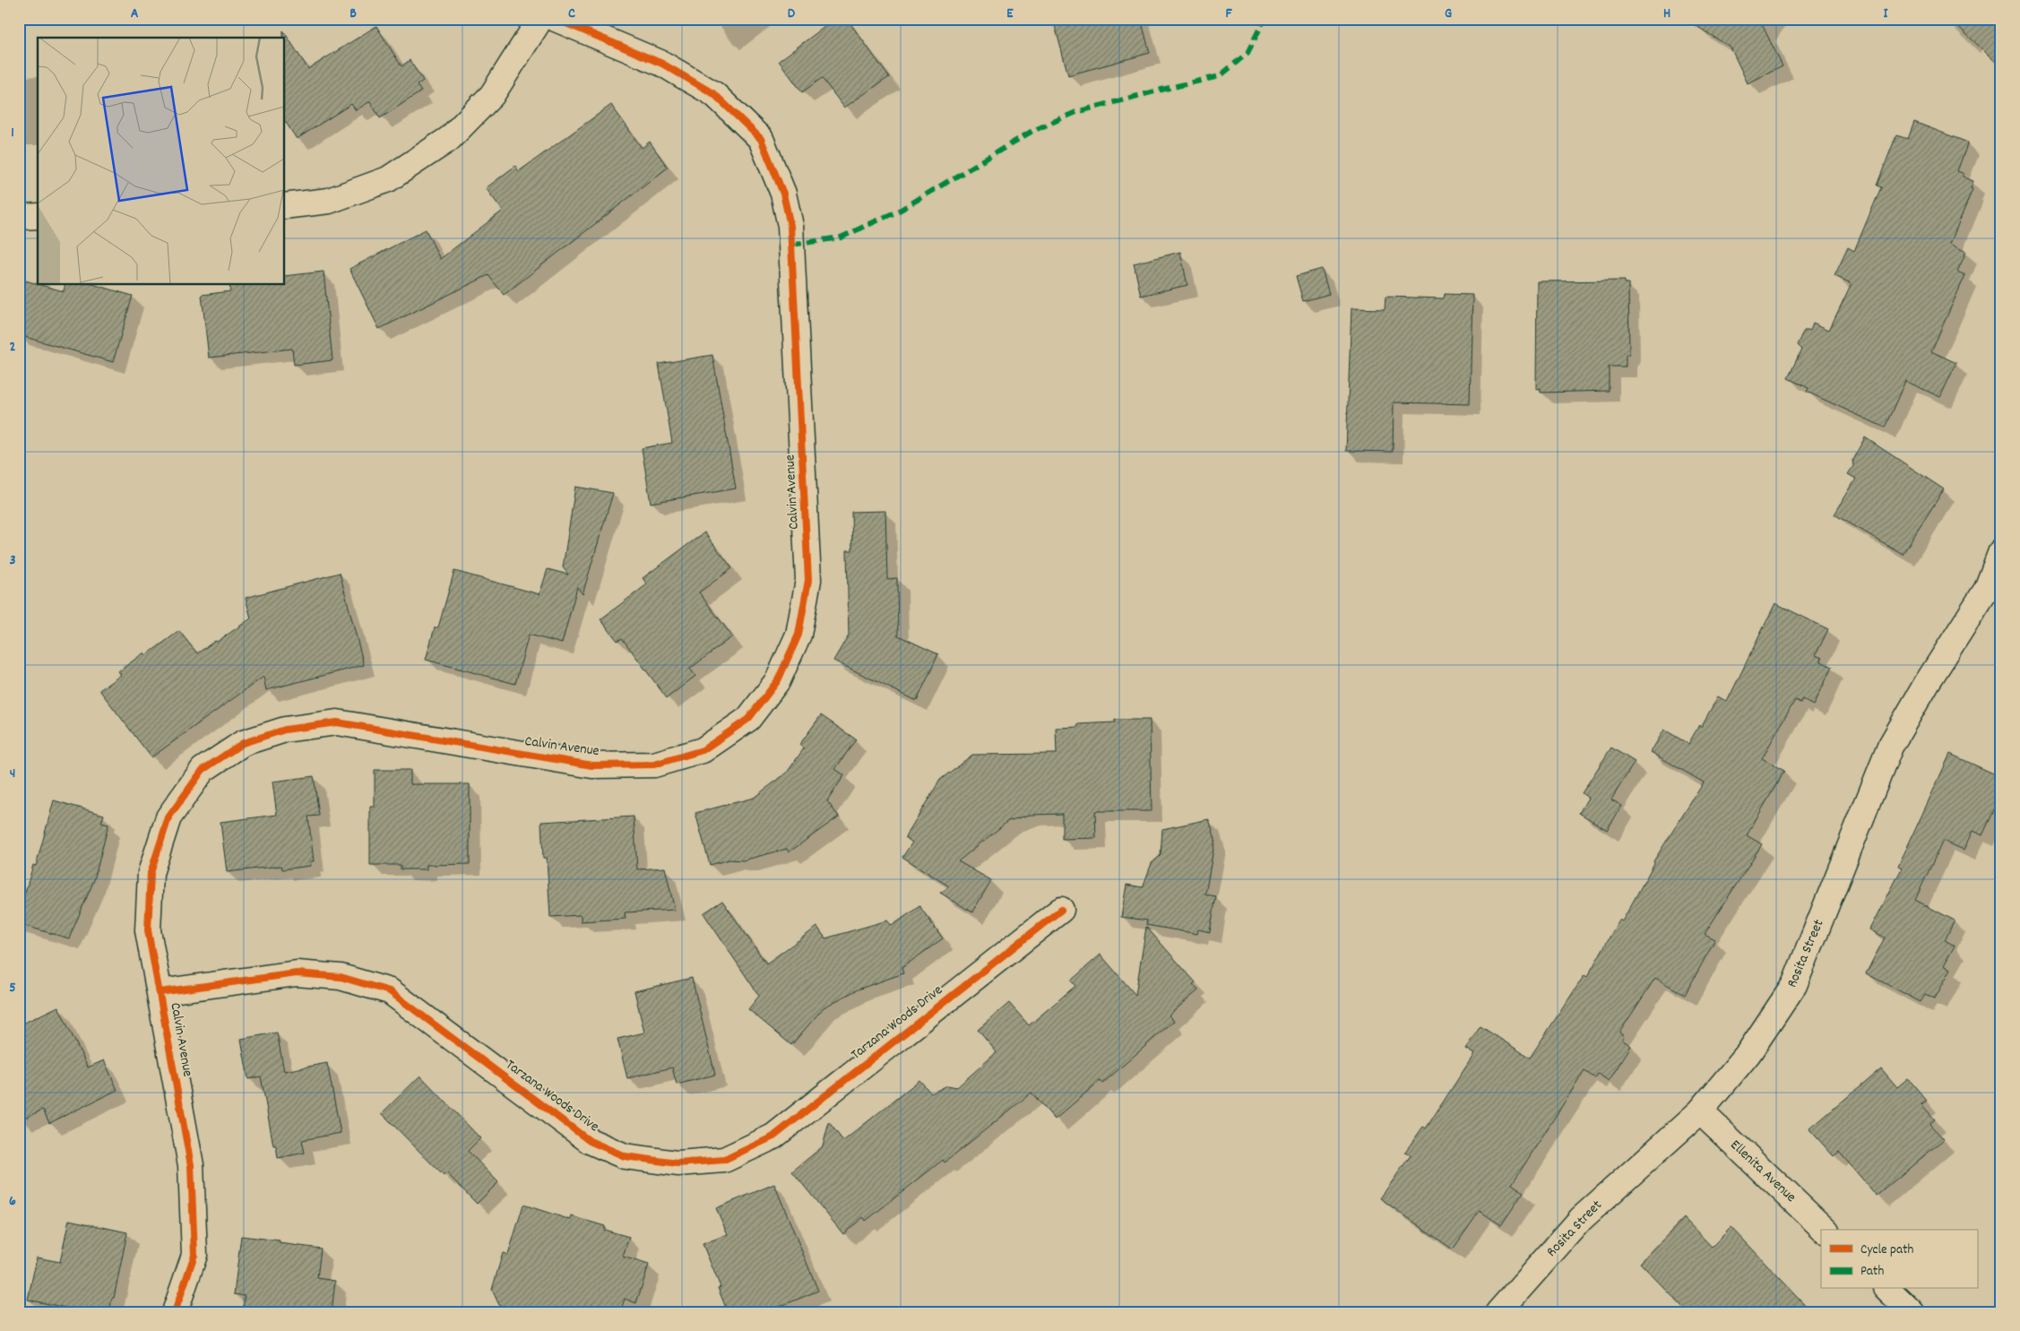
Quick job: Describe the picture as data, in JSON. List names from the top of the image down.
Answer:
{
  "streets": {
    "street": [
      "Calvin Avenue",
      "Rosita Street",
      "Tarzana Woods Drive",
      "Ellenita Avenue"
    ]
  },
  "crossings": [
    ["Calvin Avenue", "Tarzana Woods Drive"],
    ["Rosita Street", "Ellenita Avenue"]
  ],
  "legend": ["Cycle path", "Path"],
  "grid": {
    "columns": [
      "A",
      "B",
      "C",
      "D",
      "E",
      "F",
      "G",
      "H",
      "I"
    ],
    "rows": [
      "1",
      "2",
      "3",
      "4",
      "5",
      "6"
    ]
  }
}
